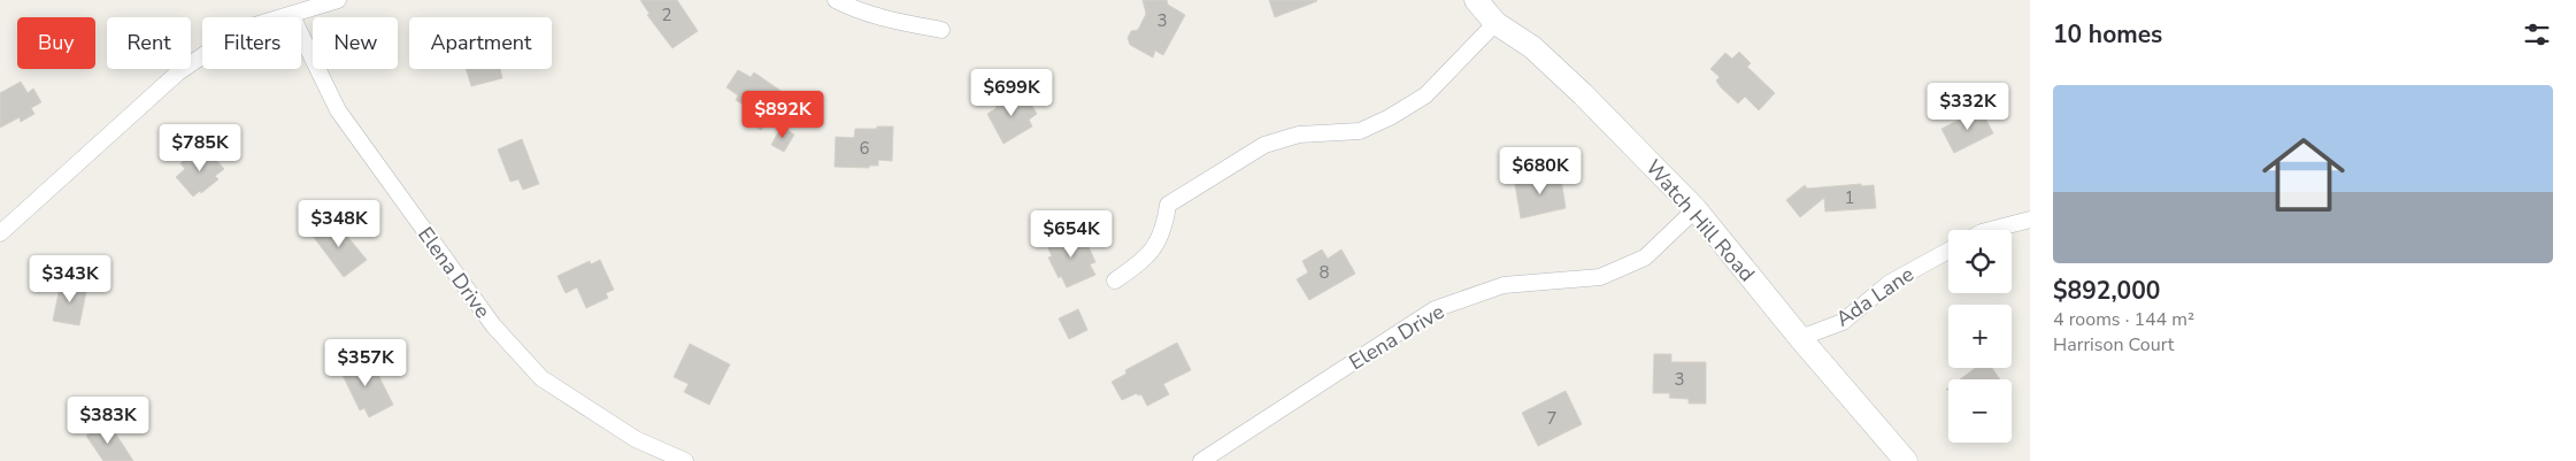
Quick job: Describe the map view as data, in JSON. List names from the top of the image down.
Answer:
{
  "streets": {
    "street": ["Watch Hill Road", "Elena Drive", "Ada Lane"]
  },
  "crossings": [
    ["Watch Hill Road", "Elena Drive"],
    ["Watch Hill Road", "Ada Lane"]
  ],
  "house_numbers": [
    "2",
    "3",
    "6",
    "1",
    "8",
    "3",
    "7"
  ],
  "page": {
    "heading": "10 homes",
    "chip": [
      "Buy",
      "Rent",
      "Filters",
      "New",
      "Apartment"
    ],
    "price": [
      "$699K",
      "$332K",
      "$892K",
      "$785K",
      "$680K",
      "$348K",
      "$654K",
      "$343K",
      "$357K",
      "$383K"
    ],
    "list": [
      {
        "name": "$892,000",
        "note": "4 rooms · 144 m² · Harrison Court"
      }
    ],
    "map_buttons": ["+", "−"]
  }
}
